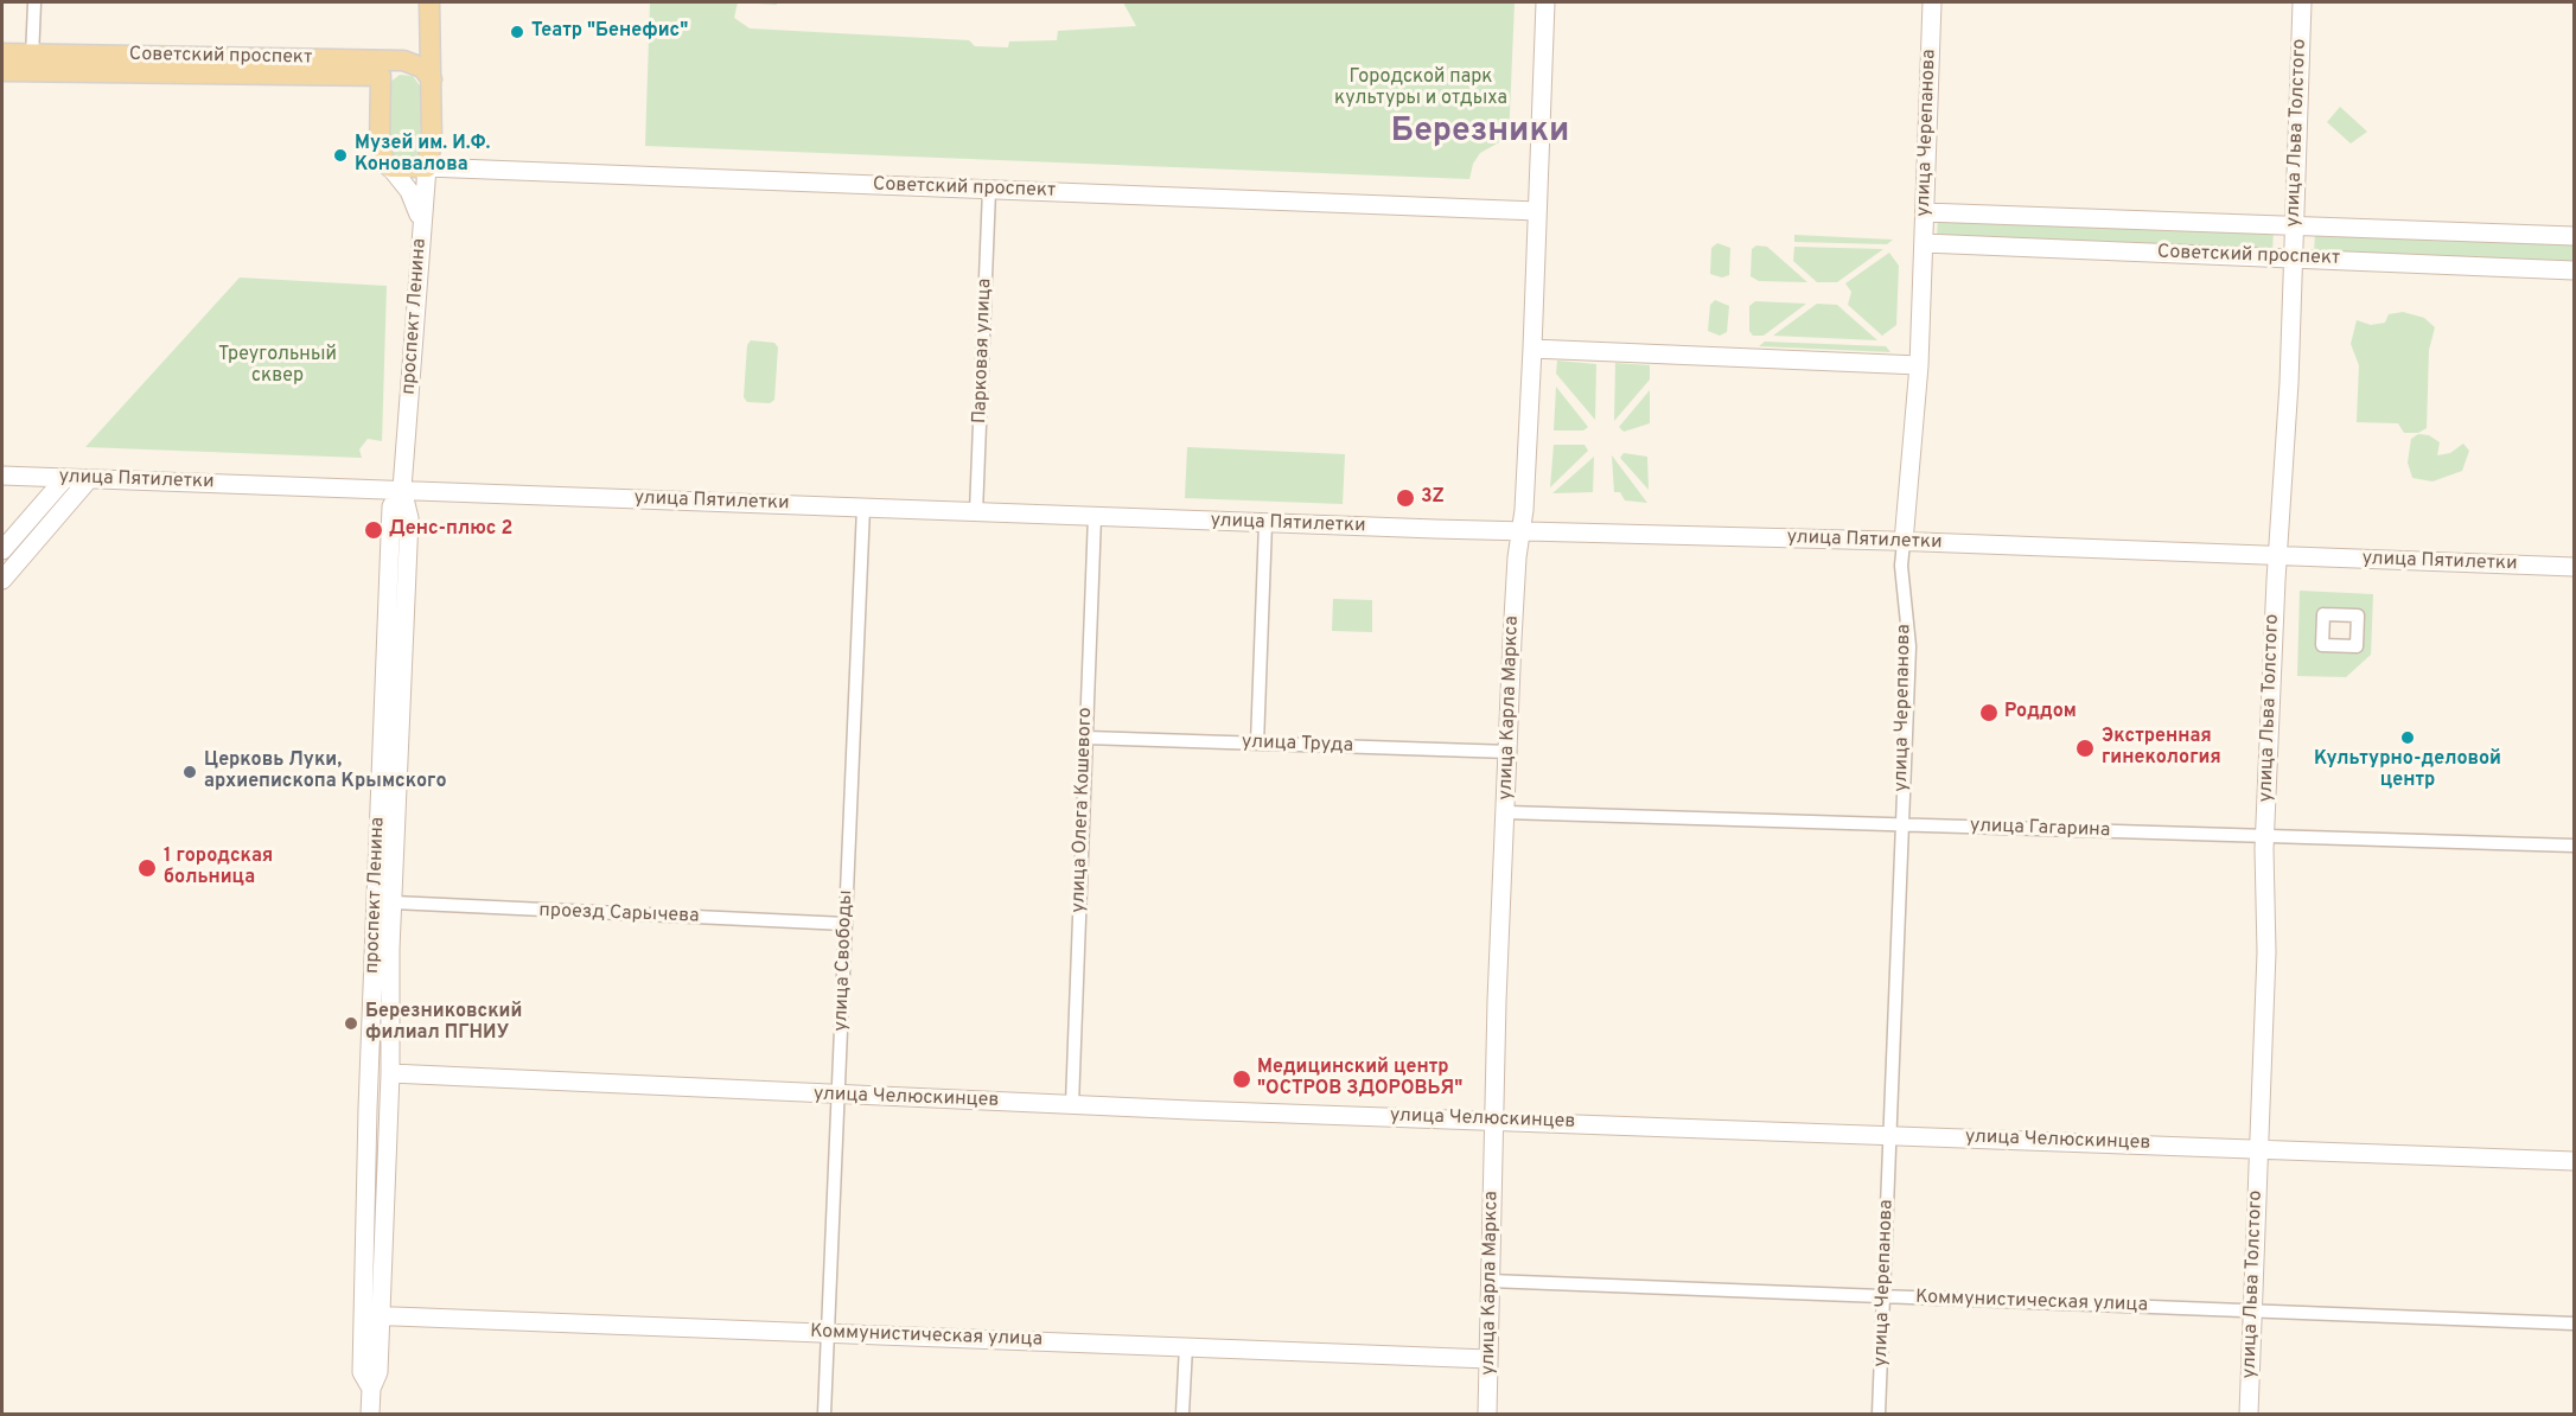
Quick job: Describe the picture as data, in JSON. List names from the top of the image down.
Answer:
{
  "streets": {
    "main road": [
      "Советский проспект",
      "улица Черепанова",
      "улица Льва Толстого",
      "проспект Ленина",
      "улица Пятилетки",
      "улица Карла Маркса",
      "улица Челюскинцев",
      "Коммунистическая улица"
    ],
    "street": [
      "Парковая улица",
      "улица Труда",
      "улица Олега Кошевого",
      "улица Гагарина",
      "проезд Сарычева",
      "улица Свободы"
    ]
  },
  "crossings": [
    ["Советский проспект", "улица Черепанова"],
    ["Советский проспект", "улица Льва Толстого"],
    ["Советский проспект", "проспект Ленина"],
    ["Советский проспект", "Парковая улица"],
    ["Советский проспект", "улица Карла Маркса"],
    ["улица Черепанова", "улица Пятилетки"],
    ["улица Черепанова", "улица Гагарина"],
    ["улица Черепанова", "улица Челюскинцев"],
    ["улица Черепанова", "Коммунистическая улица"],
    ["улица Льва Толстого", "улица Пятилетки"],
    ["улица Льва Толстого", "улица Гагарина"],
    ["улица Льва Толстого", "улица Челюскинцев"],
    ["улица Льва Толстого", "Коммунистическая улица"],
    ["проспект Ленина", "улица Пятилетки"],
    ["проспект Ленина", "проезд Сарычева"],
    ["проспект Ленина", "улица Челюскинцев"],
    ["проспект Ленина", "Коммунистическая улица"],
    ["Парковая улица", "улица Пятилетки"],
    ["улица Пятилетки", "улица Карла Маркса"],
    ["улица Пятилетки", "улица Олега Кошевого"],
    ["улица Пятилетки", "улица Свободы"],
    ["улица Карла Маркса", "улица Труда"],
    ["улица Карла Маркса", "улица Гагарина"],
    ["улица Карла Маркса", "улица Челюскинцев"],
    ["улица Карла Маркса", "Коммунистическая улица"],
    ["улица Труда", "улица Олега Кошевого"],
    ["улица Олега Кошевого", "улица Челюскинцев"],
    ["проезд Сарычева", "улица Свободы"],
    ["улица Свободы", "улица Челюскинцев"],
    ["улица Свободы", "Коммунистическая улица"]
  ],
  "districts": ["Березники"],
  "parks": ["Городской парк культуры и отдыха", "Треугольный сквер"],
  "places": [
    "Театр \"Бенефис\"",
    "Музей им. И.Ф. Коновалова",
    "3Z",
    "Денс-плюс 2",
    "Роддом",
    "Культурно-деловой центр",
    "Экстренная гинекология",
    "Церковь Луки, архиепископа Крымского",
    "1 городская больница",
    "Березниковский филиал ПГНИУ",
    "Медицинский центр \"ОСТРОВ ЗДОРОВЬЯ\""
  ]
}
